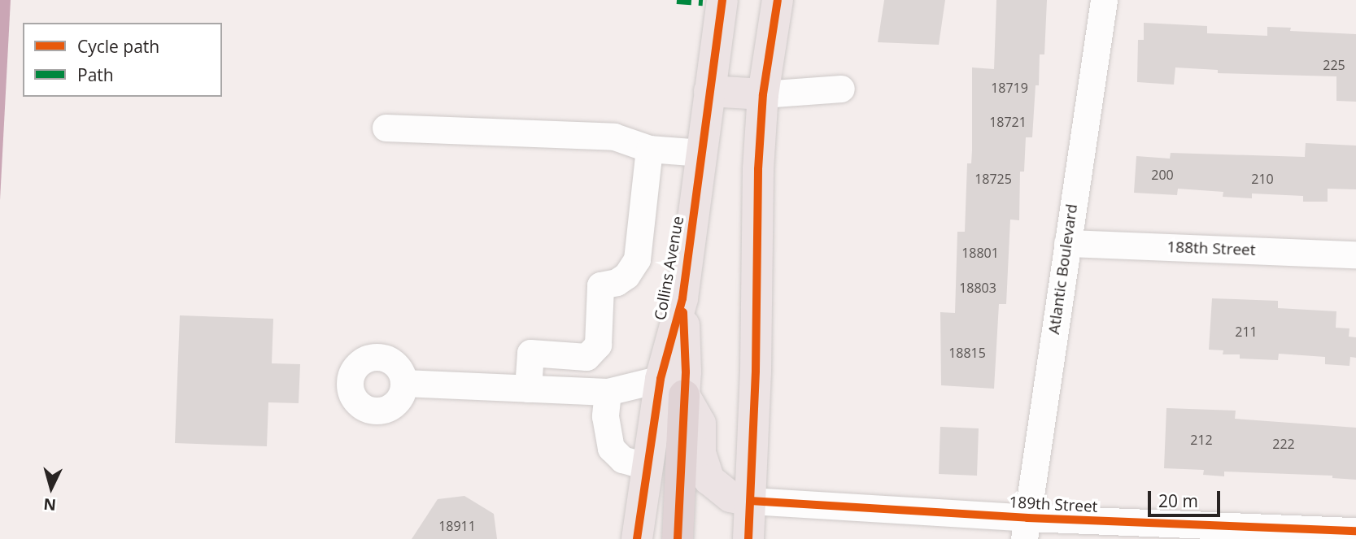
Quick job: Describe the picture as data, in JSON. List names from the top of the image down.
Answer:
{
  "streets": {
    "main road": ["Collins Avenue"],
    "street": ["188th Street", "Atlantic Boulevard", "189th Street"]
  },
  "crossings": [
    ["188th Street", "Atlantic Boulevard"],
    ["Atlantic Boulevard", "189th Street"]
  ],
  "house_numbers": [
    "225",
    "18719",
    "18721",
    "200",
    "18725",
    "210",
    "18801",
    "18803",
    "211",
    "18815",
    "212",
    "222",
    "18911"
  ],
  "legend": ["Cycle path", "Path"],
  "scale_bar": "20 m",
  "north": "bottom"
}
